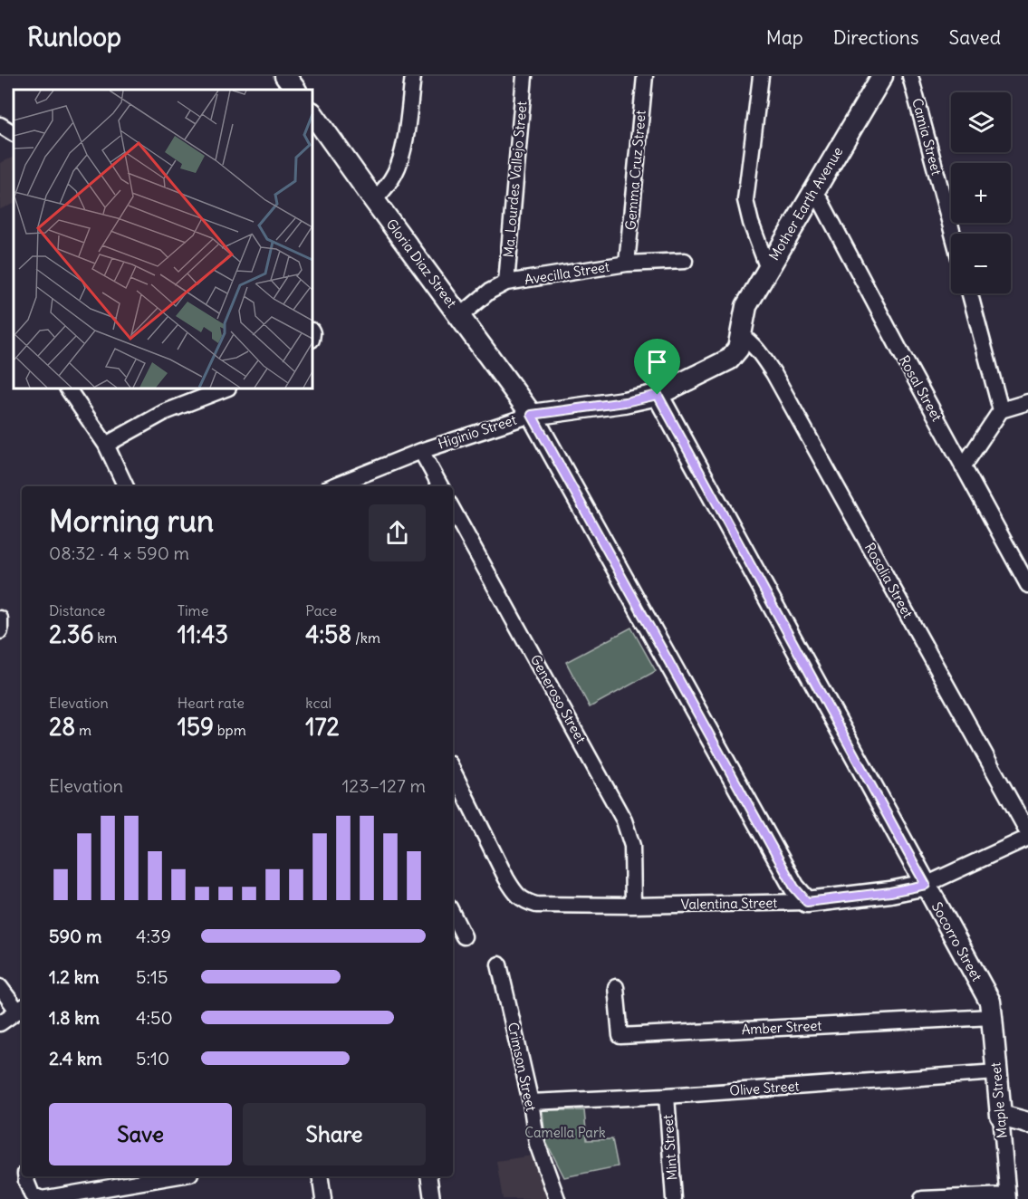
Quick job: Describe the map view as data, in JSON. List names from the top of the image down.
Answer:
{
  "streets": {
    "street": [
      "Camia Street",
      "Gemma Cruz Street",
      "Ma. Lourdes Vallejo Street",
      "Mother Earth Avenue",
      "Gloria Diaz Street",
      "Avecilla Street",
      "Rosal Street",
      "Higinio Street",
      "Rosalia Street",
      "Generoso Street",
      "Valentina Street",
      "Socorro Street",
      "Amber Street",
      "Crimson Street",
      "Olive Street",
      "Maple Street",
      "Mint Street"
    ]
  },
  "crossings": [
    ["Gemma Cruz Street", "Avecilla Street"],
    ["Ma. Lourdes Vallejo Street", "Avecilla Street"],
    ["Mother Earth Avenue", "Rosal Street"],
    ["Mother Earth Avenue", "Higinio Street"],
    ["Mother Earth Avenue", "Rosalia Street"],
    ["Gloria Diaz Street", "Avecilla Street"],
    ["Gloria Diaz Street", "Higinio Street"],
    ["Gloria Diaz Street", "Valentina Street"],
    ["Higinio Street", "Rosalia Street"],
    ["Higinio Street", "Socorro Street"],
    ["Generoso Street", "Valentina Street"],
    ["Valentina Street", "Socorro Street"],
    ["Socorro Street", "Amber Street"],
    ["Socorro Street", "Maple Street"],
    ["Amber Street", "Maple Street"],
    ["Crimson Street", "Olive Street"],
    ["Olive Street", "Maple Street"],
    ["Olive Street", "Mint Street"]
  ],
  "parks": ["Camella Park"],
  "page": {
    "header": "Runloop",
    "nav": ["Map", "Directions", "Saved"],
    "map_buttons": ["+", "−"],
    "heading": ["Morning run", "08:32 · 4 × 590 m"],
    "stats": [
      ["Distance", "2.36 km"],
      ["Time", "11:43"],
      ["Pace", "4:58 /km"],
      ["Elevation", "28 m"],
      ["Heart rate", "159 bpm"],
      ["kcal", "172"]
    ],
    "chart": ["Elevation", "123–127 m"],
    "list": [
      {
        "name": "590 m",
        "note": "4:39"
      },
      {
        "name": "1.2 km",
        "note": "5:15"
      },
      {
        "name": "1.8 km",
        "note": "4:50"
      },
      {
        "name": "2.4 km",
        "note": "5:10"
      }
    ],
    "buttons": ["Save", "Share"]
  }
}
